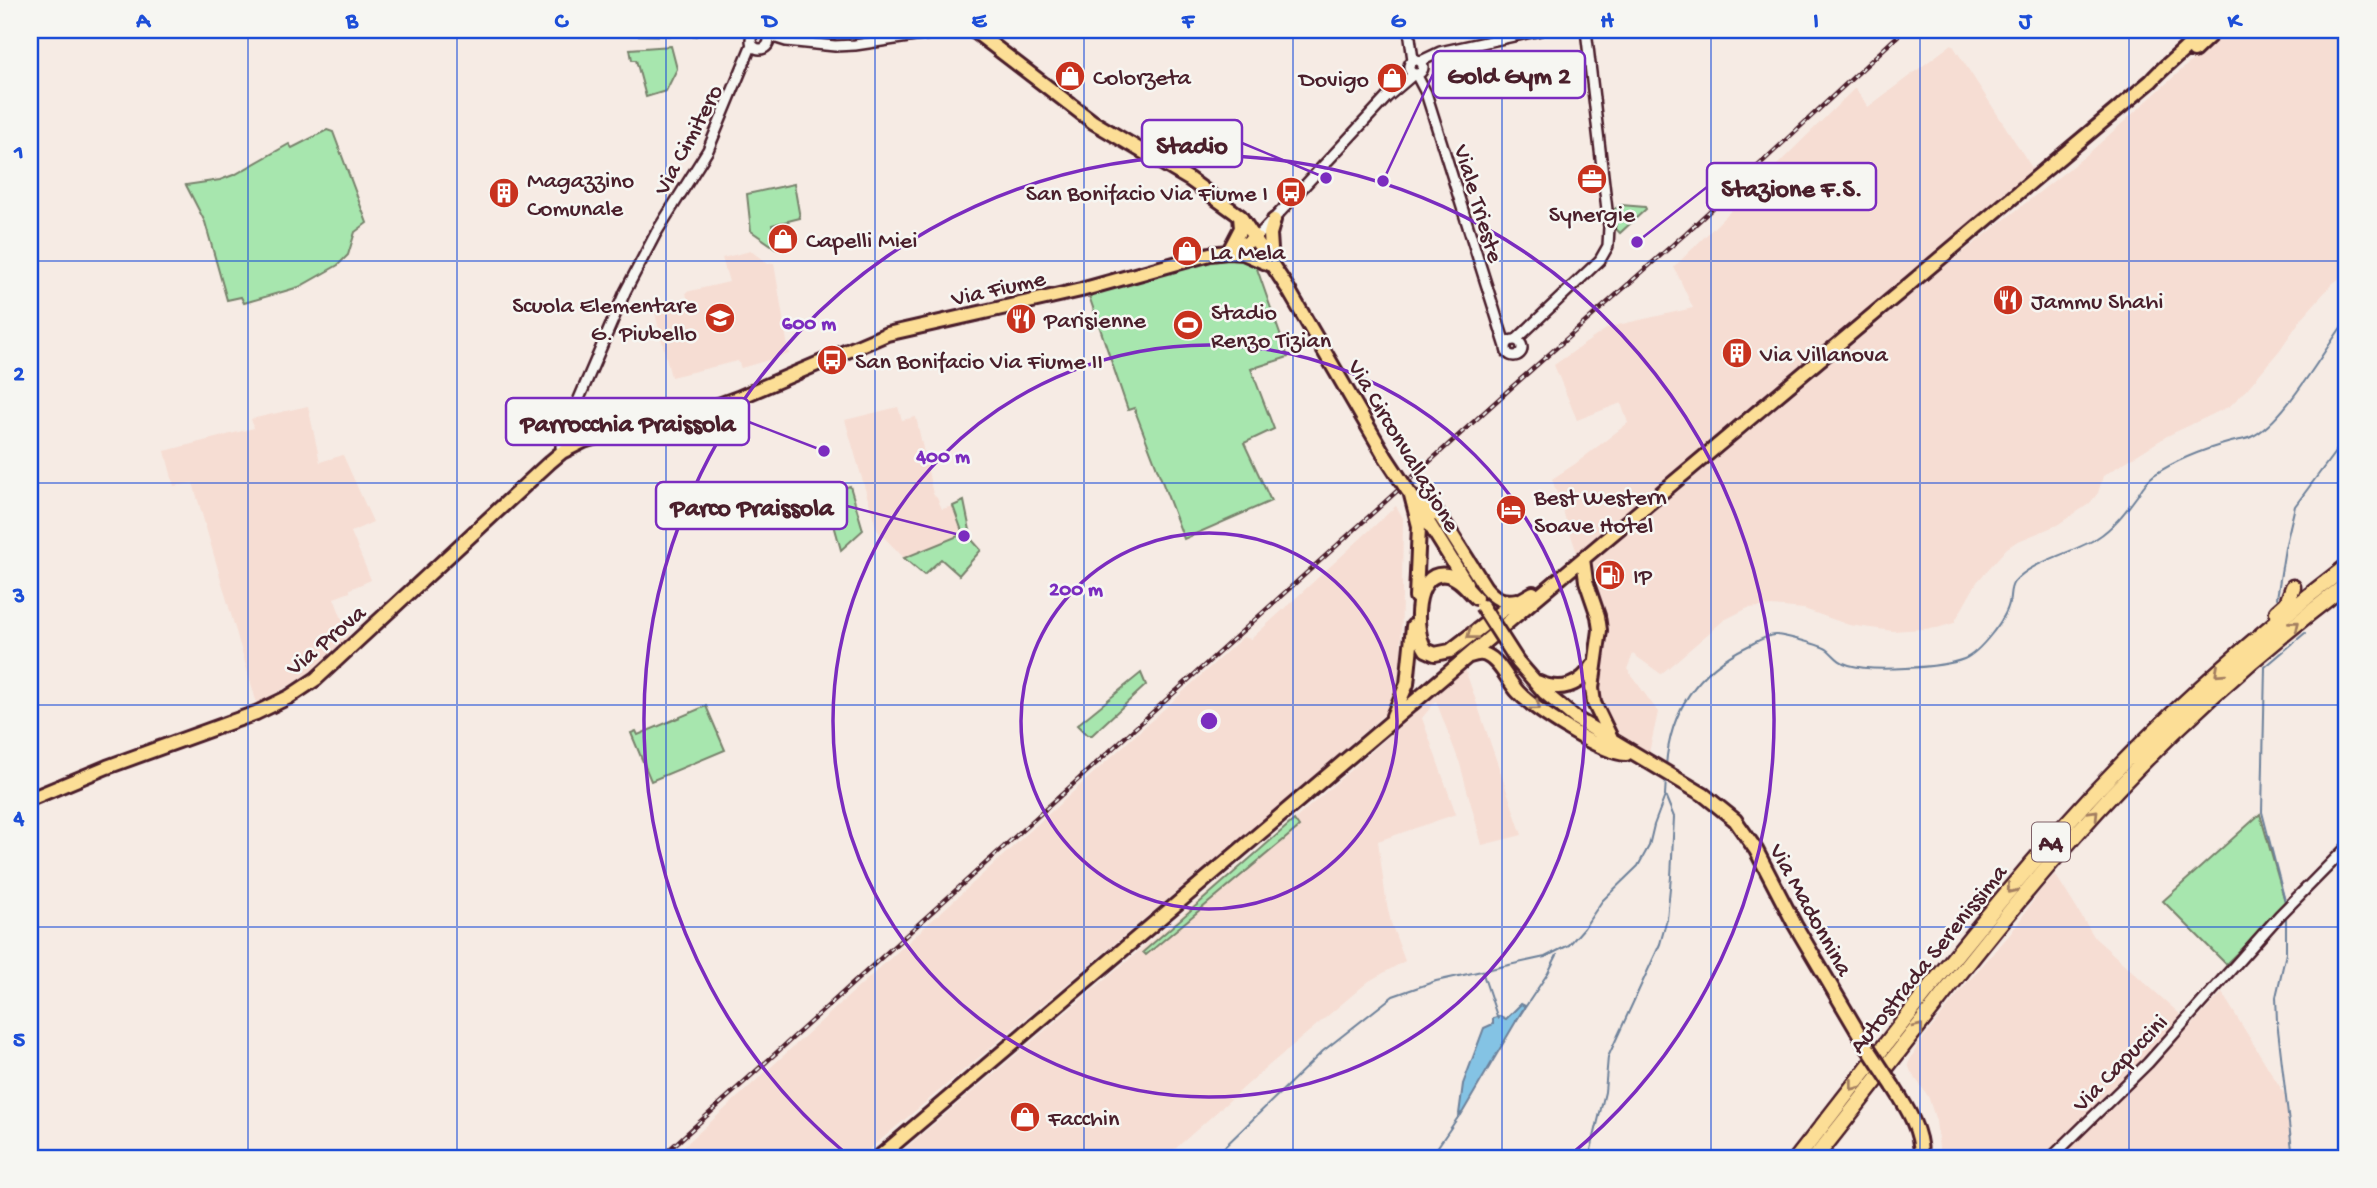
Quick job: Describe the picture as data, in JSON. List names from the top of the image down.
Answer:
{
  "streets": {
    "highway": ["A4", "Autostrada Serenissima"],
    "main road": [
      "Via Fiume",
      "Via Circonvallazione",
      "Via Prova",
      "Via Madonnina"
    ],
    "street": ["Via Cimitero", "Viale Trieste", "Via Capuccini"]
  },
  "crossings": [
    ["Via Cimitero", "Via Fiume"],
    ["Via Cimitero", "Via Prova"],
    ["Viale Trieste", "Via Fiume"],
    ["Via Fiume", "Via Circonvallazione"],
    ["Via Fiume", "Via Prova"],
    ["Via Circonvallazione", "Via Madonnina"]
  ],
  "places": {
    "shop": [
      "Colorzeta",
      "Dovigo",
      "Capelli Miei",
      "La Mela",
      "Facchin"
    ],
    "other": [
      "Stadio",
      "Gold Gym 2",
      "Stazione F.S.",
      "Parrocchia Praissola",
      "Parco Praissola"
    ],
    "office": ["Synergie"],
    "bus stop": ["San Bonifacio Via Fiume I", "San Bonifacio Via Fiume II"],
    "building": ["Magazzino Comunale", "Via Villanova"],
    "restaurant": ["Jammu Shahi", "Parisienne"],
    "school or university": ["Scuola Elementare G. Piubello"],
    "sports": ["Stadio Renzo Tizian"],
    "hotel": ["Best Western Soave Hotel"],
    "fuel station": ["IP"]
  },
  "grid": {
    "columns": [
      "A",
      "B",
      "C",
      "D",
      "E",
      "F",
      "G",
      "H",
      "I",
      "J",
      "K"
    ],
    "rows": [
      "1",
      "2",
      "3",
      "4",
      "5"
    ]
  },
  "rings": ["600 m", "400 m", "200 m"]
}
